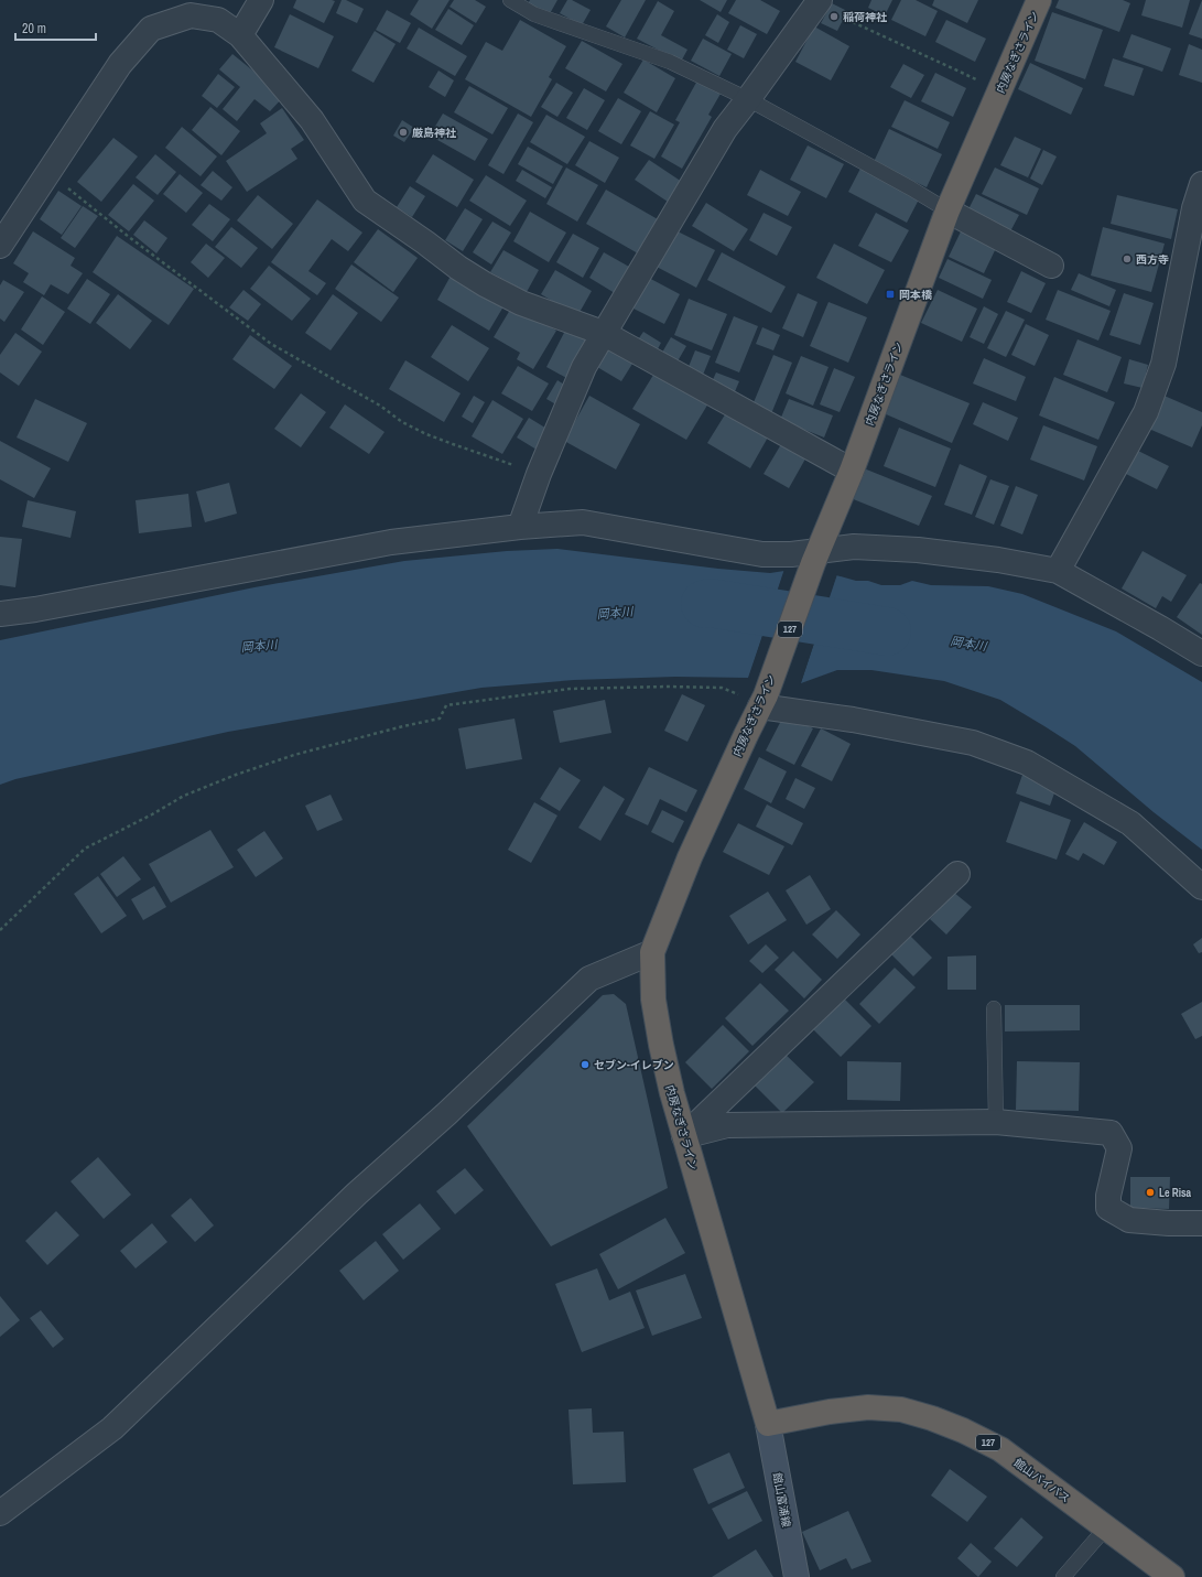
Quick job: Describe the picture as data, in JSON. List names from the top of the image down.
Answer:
{
  "streets": {
    "highway": ["内房なぎさライン", "127", "館山バイパス"],
    "main road": ["館山富浦線"]
  },
  "crossings": [
    ["内房なぎさライン", "館山バイパス"],
    ["内房なぎさライン", "館山富浦線"],
    ["館山バイパス", "館山富浦線"]
  ],
  "water": ["岡本川"],
  "places": {
    "other": [
      "稲荷神社",
      "厳島神社",
      "西方寺",
      "セブン-イレブン",
      "Le Risa"
    ],
    "transit": ["岡本橋"]
  },
  "scale_bar": "20 m"
}
